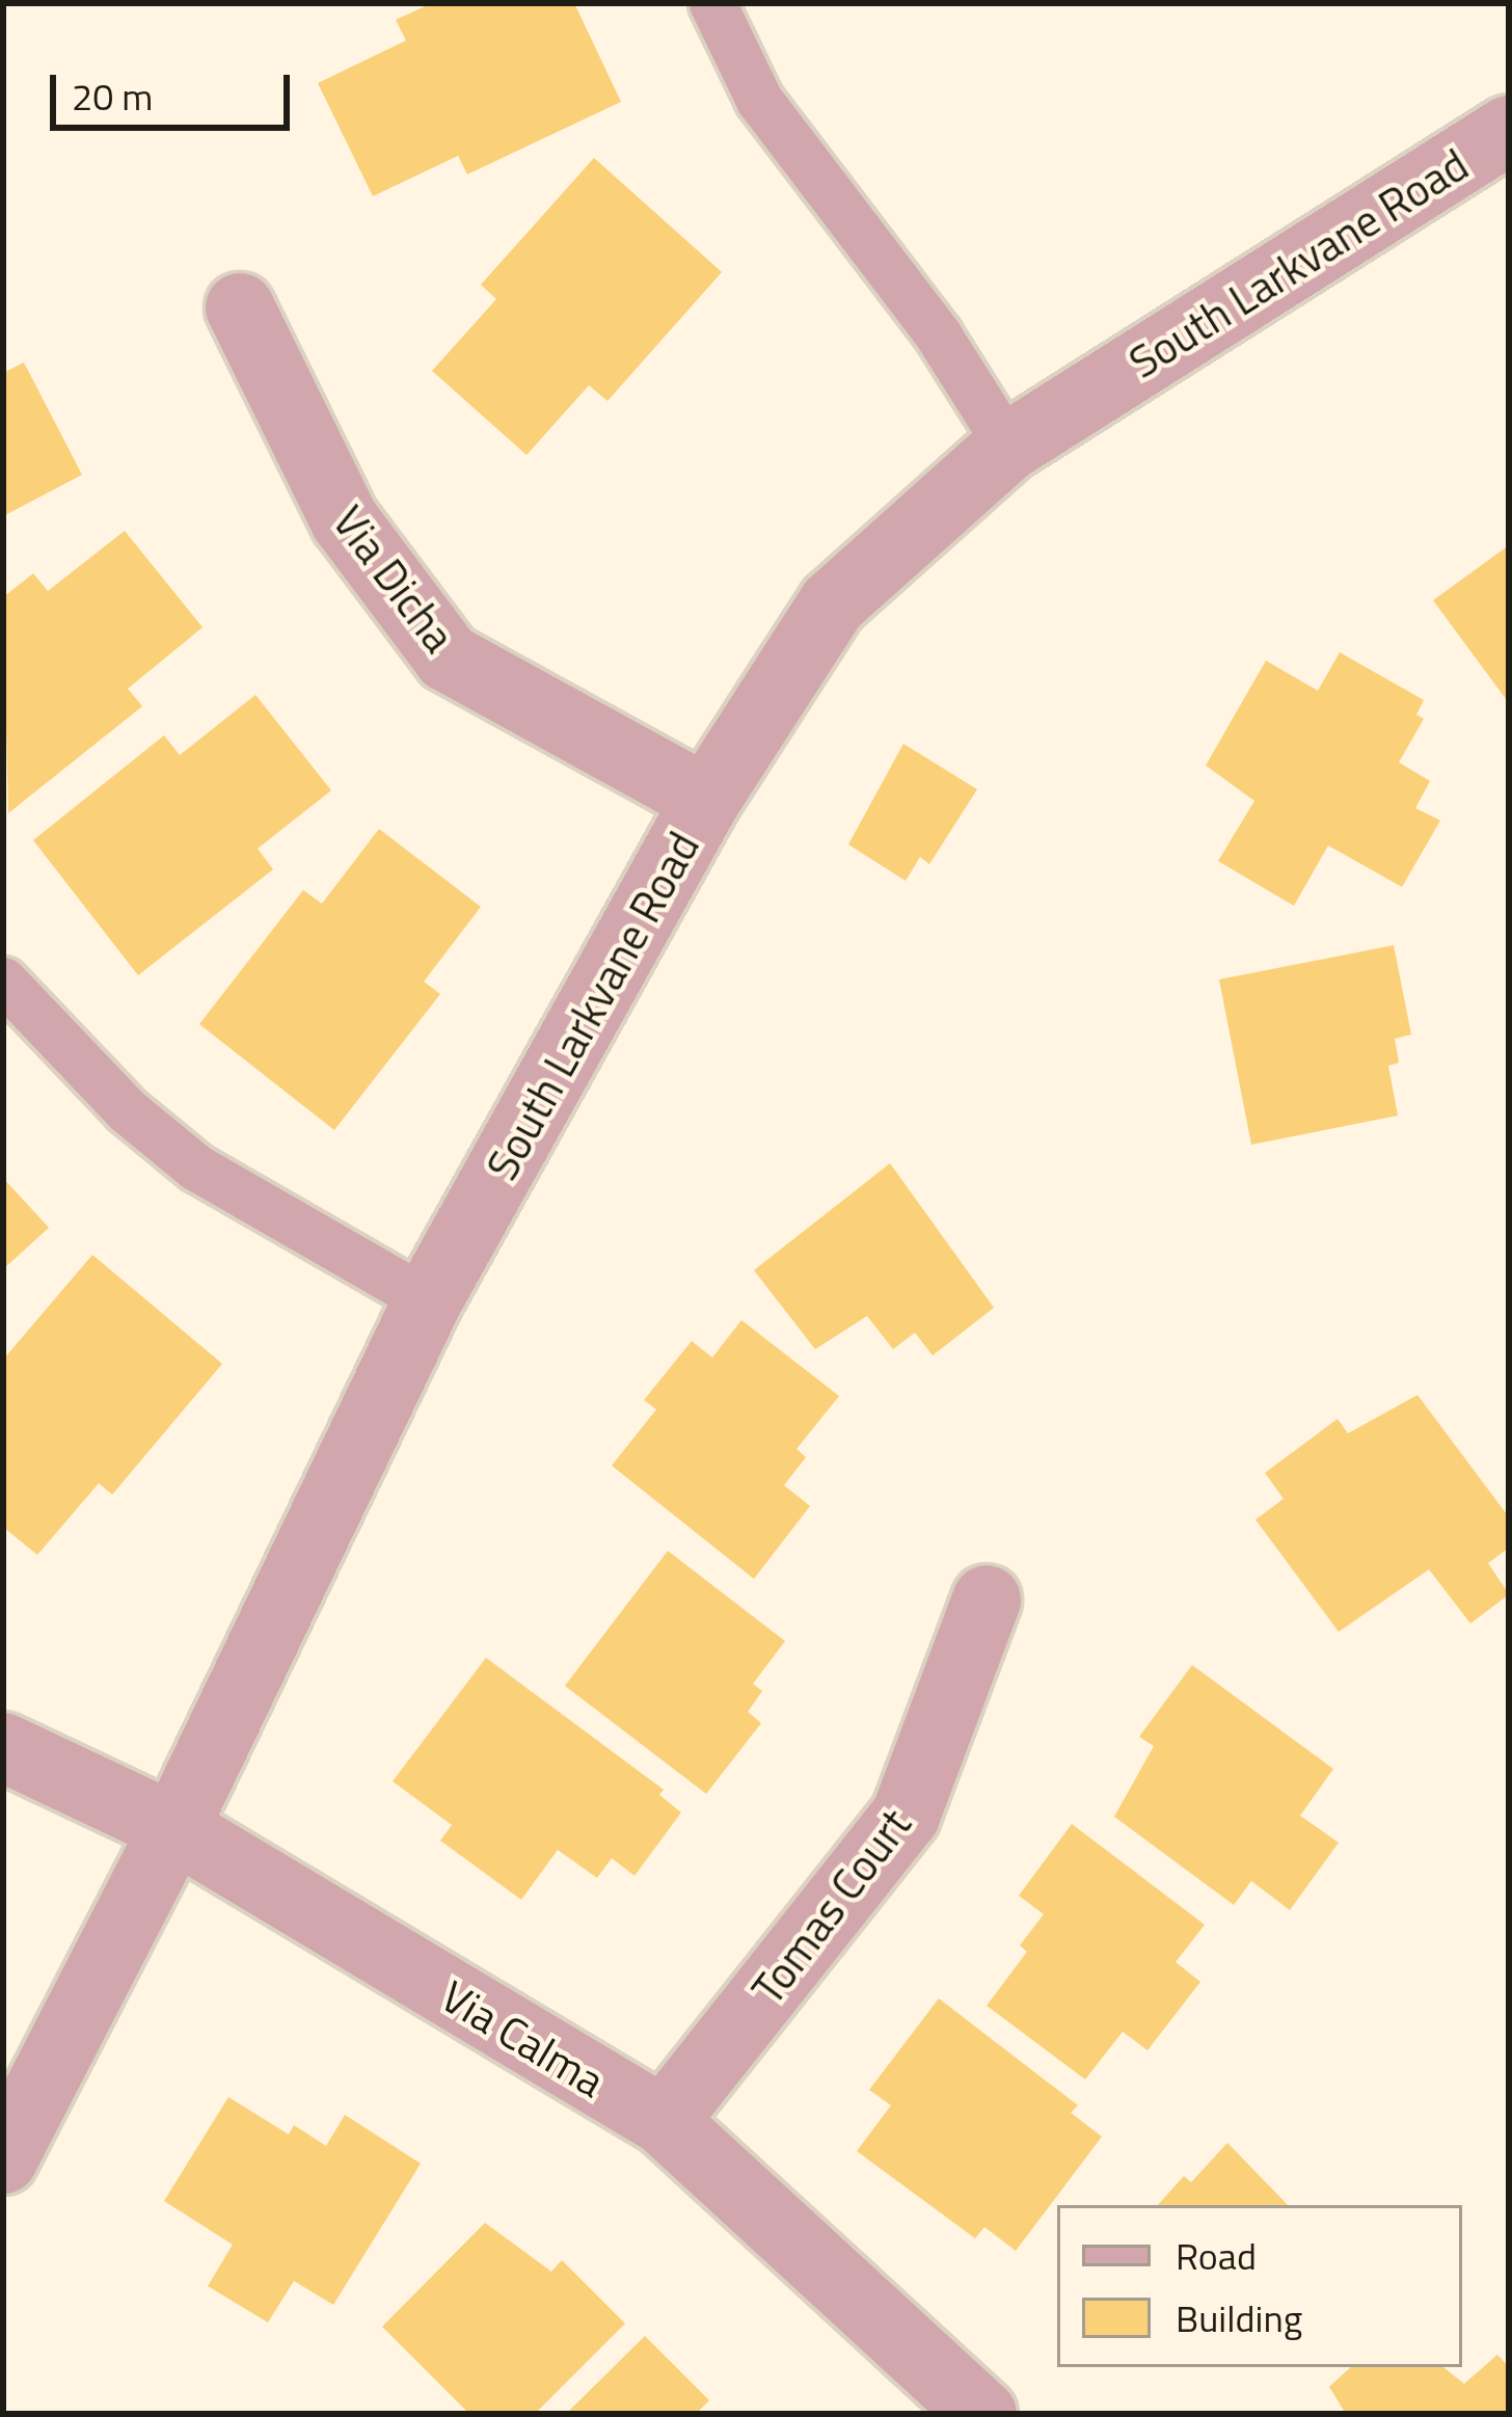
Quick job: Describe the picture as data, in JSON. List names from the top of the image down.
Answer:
{
  "streets": {
    "street": [
      "South Larkvane Road",
      "Via Dicha",
      "Tomas Court",
      "Via Calma"
    ]
  },
  "crossings": [
    ["South Larkvane Road", "Via Dicha"],
    ["South Larkvane Road", "Via Calma"],
    ["Tomas Court", "Via Calma"]
  ],
  "legend": ["Road", "Building"],
  "scale_bar": "20 m"
}
